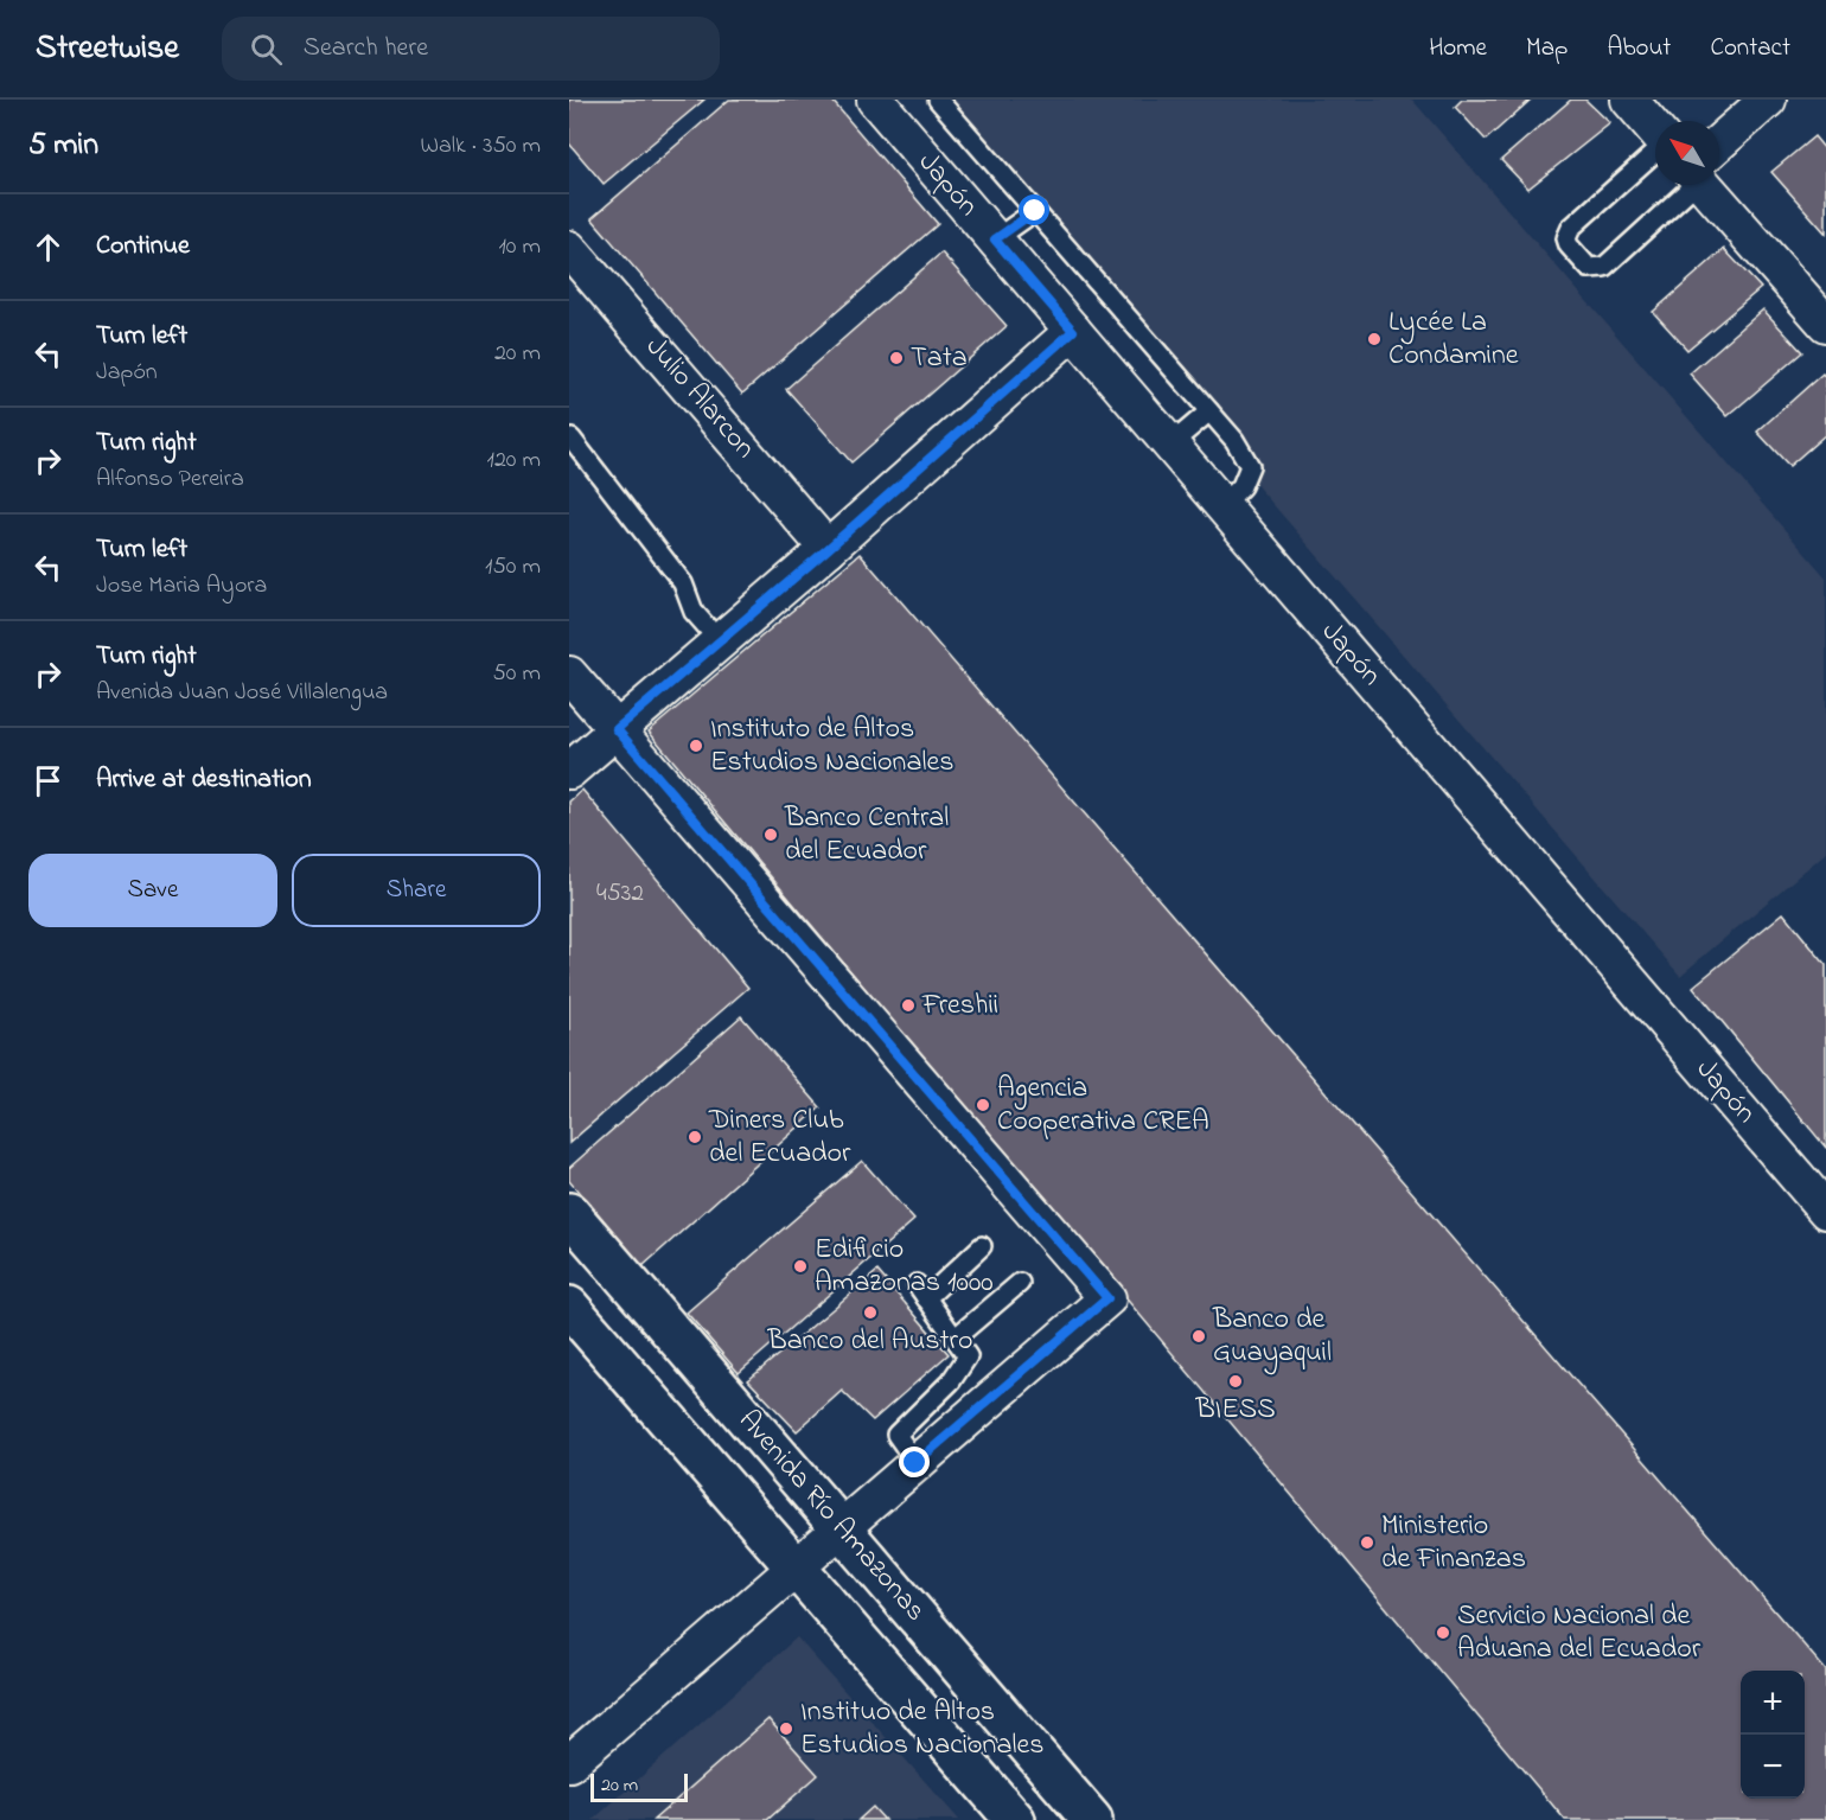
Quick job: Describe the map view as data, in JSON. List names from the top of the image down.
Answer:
{
  "streets": {
    "main road": ["Avenida Río Amazonas"],
    "street": ["Japón", "Julio Alarcon"]
  },
  "places": [
    "Lycée La Condamine",
    "Tata",
    "Instituto de Altos Estudios Nacionales",
    "Banco Central del Ecuador",
    "Freshii",
    "Agencia Cooperativa CREA",
    "Diners Club del Ecuador",
    "Edificio Amazonas 1000",
    "Banco del Austro",
    "Banco de Guayaquil",
    "BIESS",
    "Ministerio de Finanzas",
    "Servicio Nacional de Aduana del Ecuador",
    "Instituo de Altos Estudios Nacionales"
  ],
  "house_numbers": ["4532"],
  "scale_bar": "20 m",
  "north": "top left",
  "page": {
    "header": "Streetwise",
    "search": "Search here",
    "nav": [
      "Home",
      "Map",
      "About",
      "Contact"
    ],
    "heading": ["5 min", "Walk · 350 m"],
    "list": [
      ["Continue", "10 m"],
      ["Turn left", "Japón", "20 m"],
      ["Turn right", "Alfonso Pereira", "120 m"],
      ["Turn left", "Jose Maria Ayora", "150 m"],
      ["Turn right", "Avenida Juan José Villalengua", "50 m"],
      "Arrive at destination"
    ],
    "buttons": ["Save", "Share"],
    "map_buttons": ["+", "−"],
    "scale": "20 m"
  }
}
